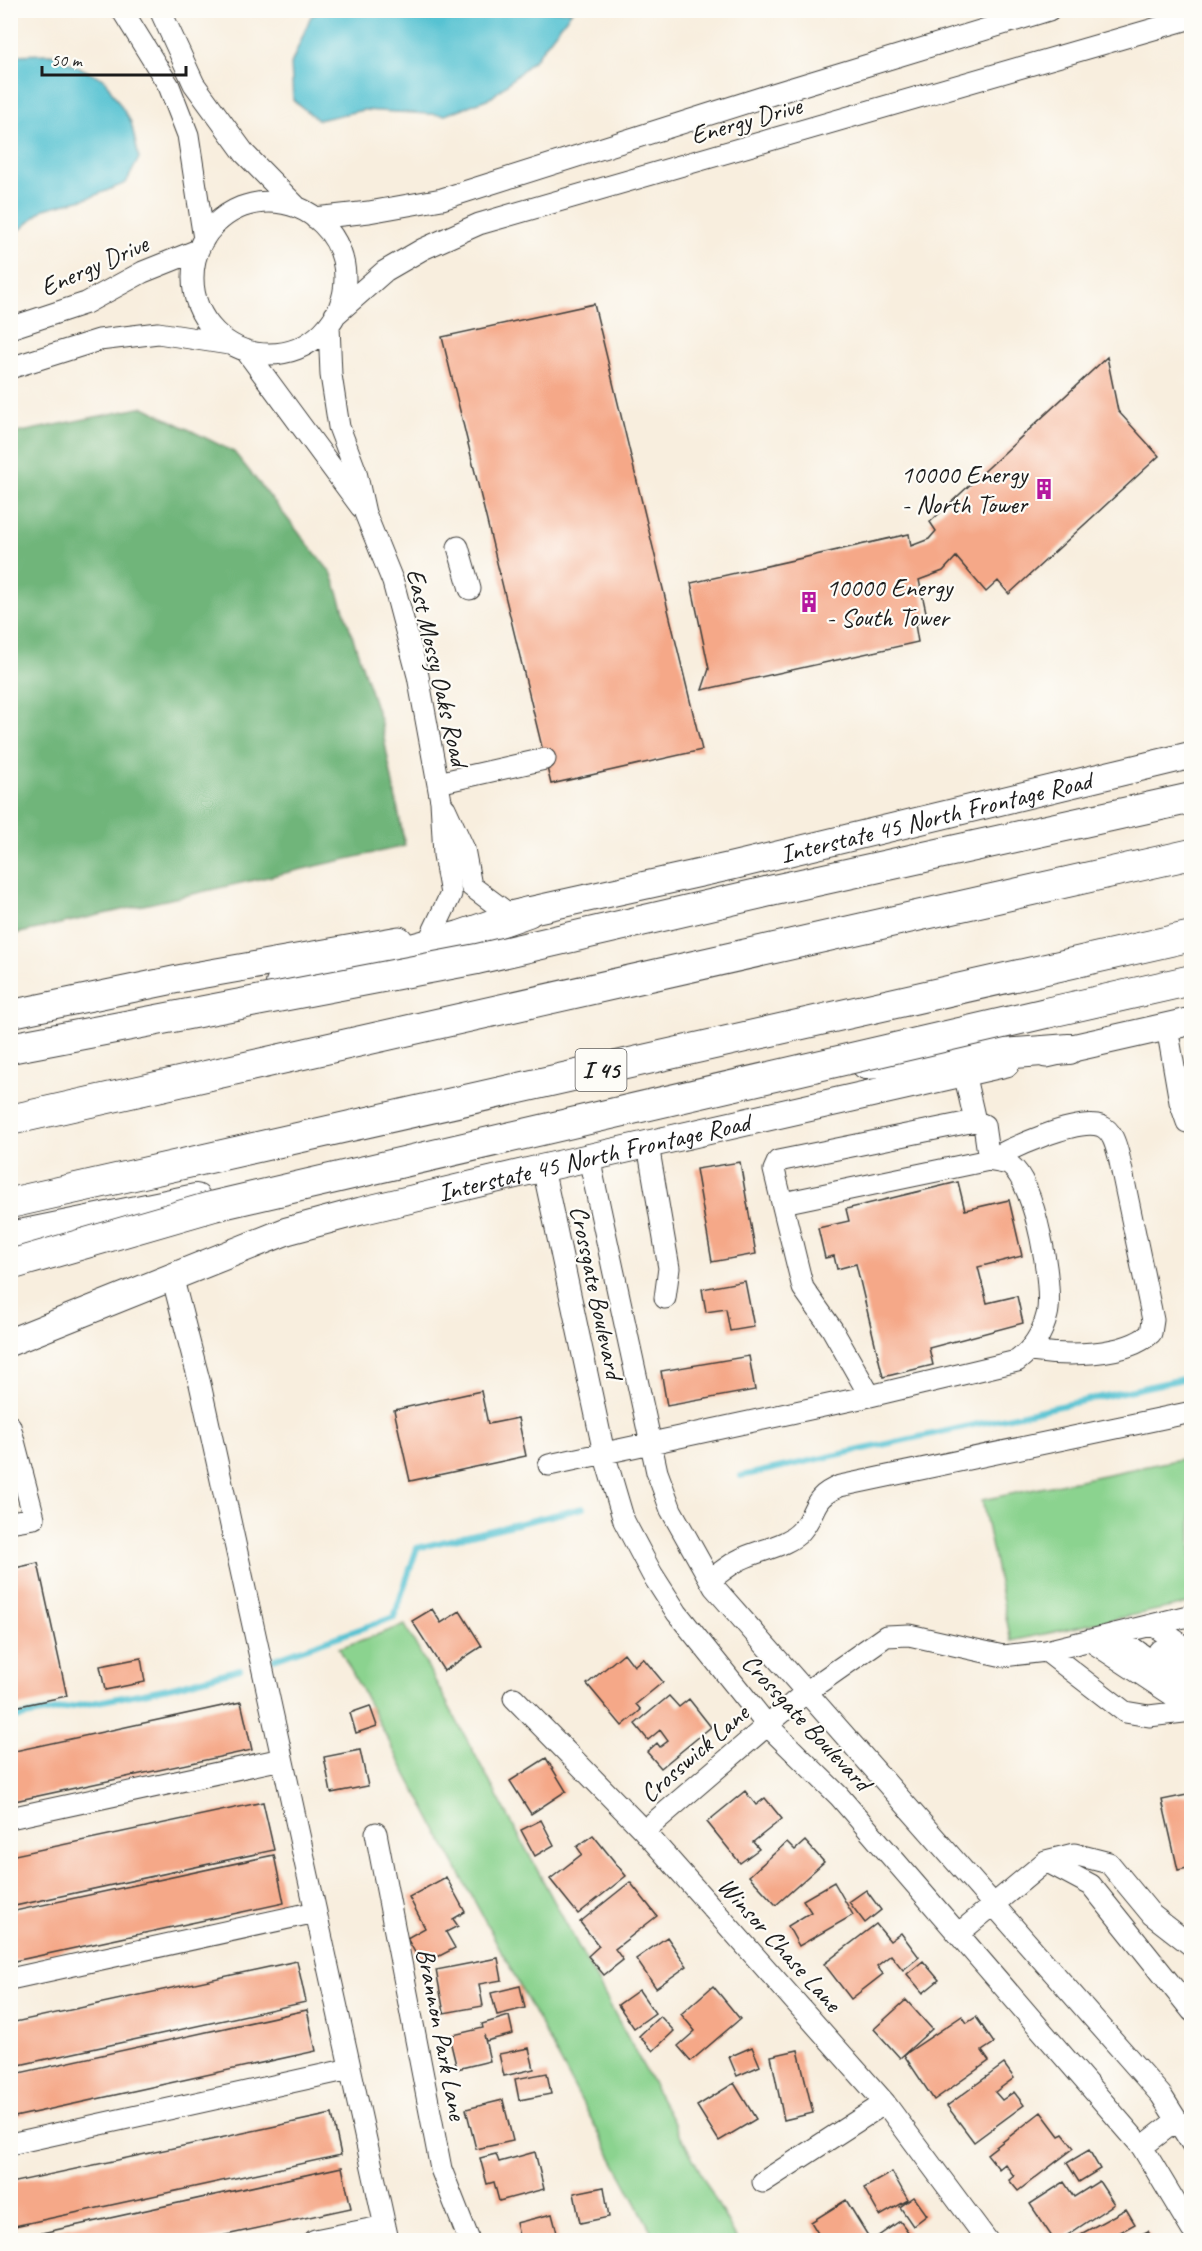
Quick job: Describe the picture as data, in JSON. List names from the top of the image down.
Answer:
{
  "streets": {
    "highway": ["I 45"],
    "main road": ["Interstate 45 North Frontage Road"],
    "street": [
      "Energy Drive",
      "East Mossy Oaks Road",
      "Crossgate Boulevard",
      "Crosswick Lane",
      "Winsor Chase Lane",
      "Brannon Park Lane"
    ]
  },
  "crossings": [
    ["Energy Drive", "East Mossy Oaks Road"],
    ["East Mossy Oaks Road", "Interstate 45 North Frontage Road"],
    ["Interstate 45 North Frontage Road", "Crossgate Boulevard"],
    ["Crossgate Boulevard", "Crosswick Lane"],
    ["Crosswick Lane", "Winsor Chase Lane"]
  ],
  "places": {
    "building": ["10000 Energy - North Tower", "10000 Energy - South Tower"]
  },
  "scale_bar": "50 m"
}
